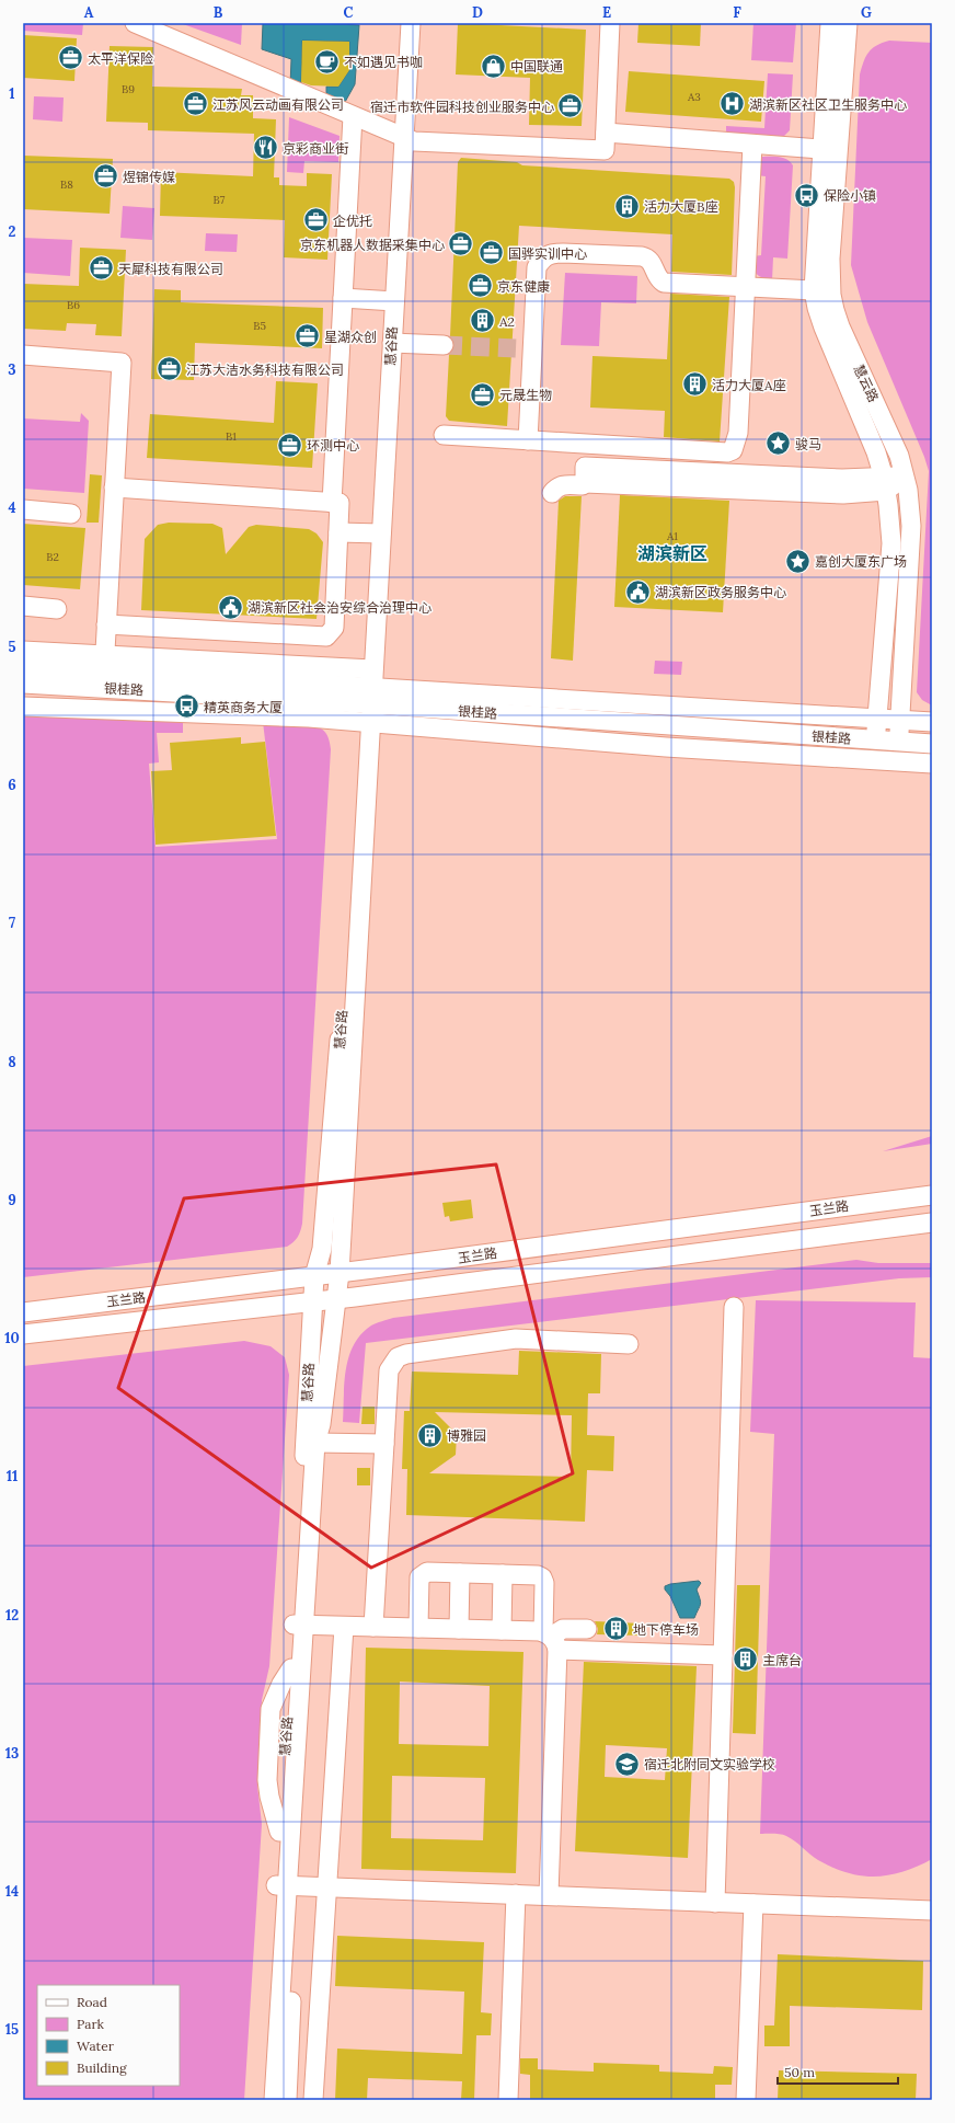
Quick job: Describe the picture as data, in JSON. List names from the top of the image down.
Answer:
{
  "streets": {
    "street": [
      "慧谷路",
      "慧云路",
      "银桂路",
      "玉兰路"
    ]
  },
  "crossings": [
    ["慧谷路", "银桂路"],
    ["慧谷路", "玉兰路"],
    ["慧云路", "银桂路"]
  ],
  "districts": ["湖滨新区"],
  "places": {
    "office": [
      "太平洋保险",
      "江苏风云动画有限公司",
      "宿迁市软件园科技创业服务中心",
      "煜锦传媒",
      "企优托",
      "京东机器人数据采集中心",
      "国骅实训中心",
      "天犀科技有限公司",
      "京东健康",
      "星湖众创",
      "江苏大洁水务科技有限公司",
      "元晟生物",
      "环测中心"
    ],
    "cafe": ["不如遇见书咖"],
    "shop": ["中国联通"],
    "hospital": ["湖滨新区社区卫生服务中心"],
    "restaurant": ["京彩商业街"],
    "bus stop": ["保险小镇", "精英商务大厦"],
    "building": [
      "活力大厦B座",
      "A2",
      "活力大厦A座",
      "博雅园",
      "地下停车场",
      "主席台"
    ],
    "place": ["骏马", "嘉创大厦东广场"],
    "public building": ["湖滨新区政务服务中心", "湖滨新区社会治安综合治理中心"],
    "school or university": ["宿迁北附同文实验学校"]
  },
  "house_numbers": [
    "B9",
    "A3",
    "B8",
    "B7",
    "B6",
    "B5",
    "B1",
    "A1",
    "B2"
  ],
  "legend": [
    "Road",
    "Park",
    "Water",
    "Building"
  ],
  "scale_bar": "50 m",
  "grid": {
    "columns": [
      "A",
      "B",
      "C",
      "D",
      "E",
      "F",
      "G"
    ],
    "rows": [
      "1",
      "2",
      "3",
      "4",
      "5",
      "6",
      "7",
      "8",
      "9",
      "10",
      "11",
      "12",
      "13",
      "14",
      "15"
    ]
  }
}
